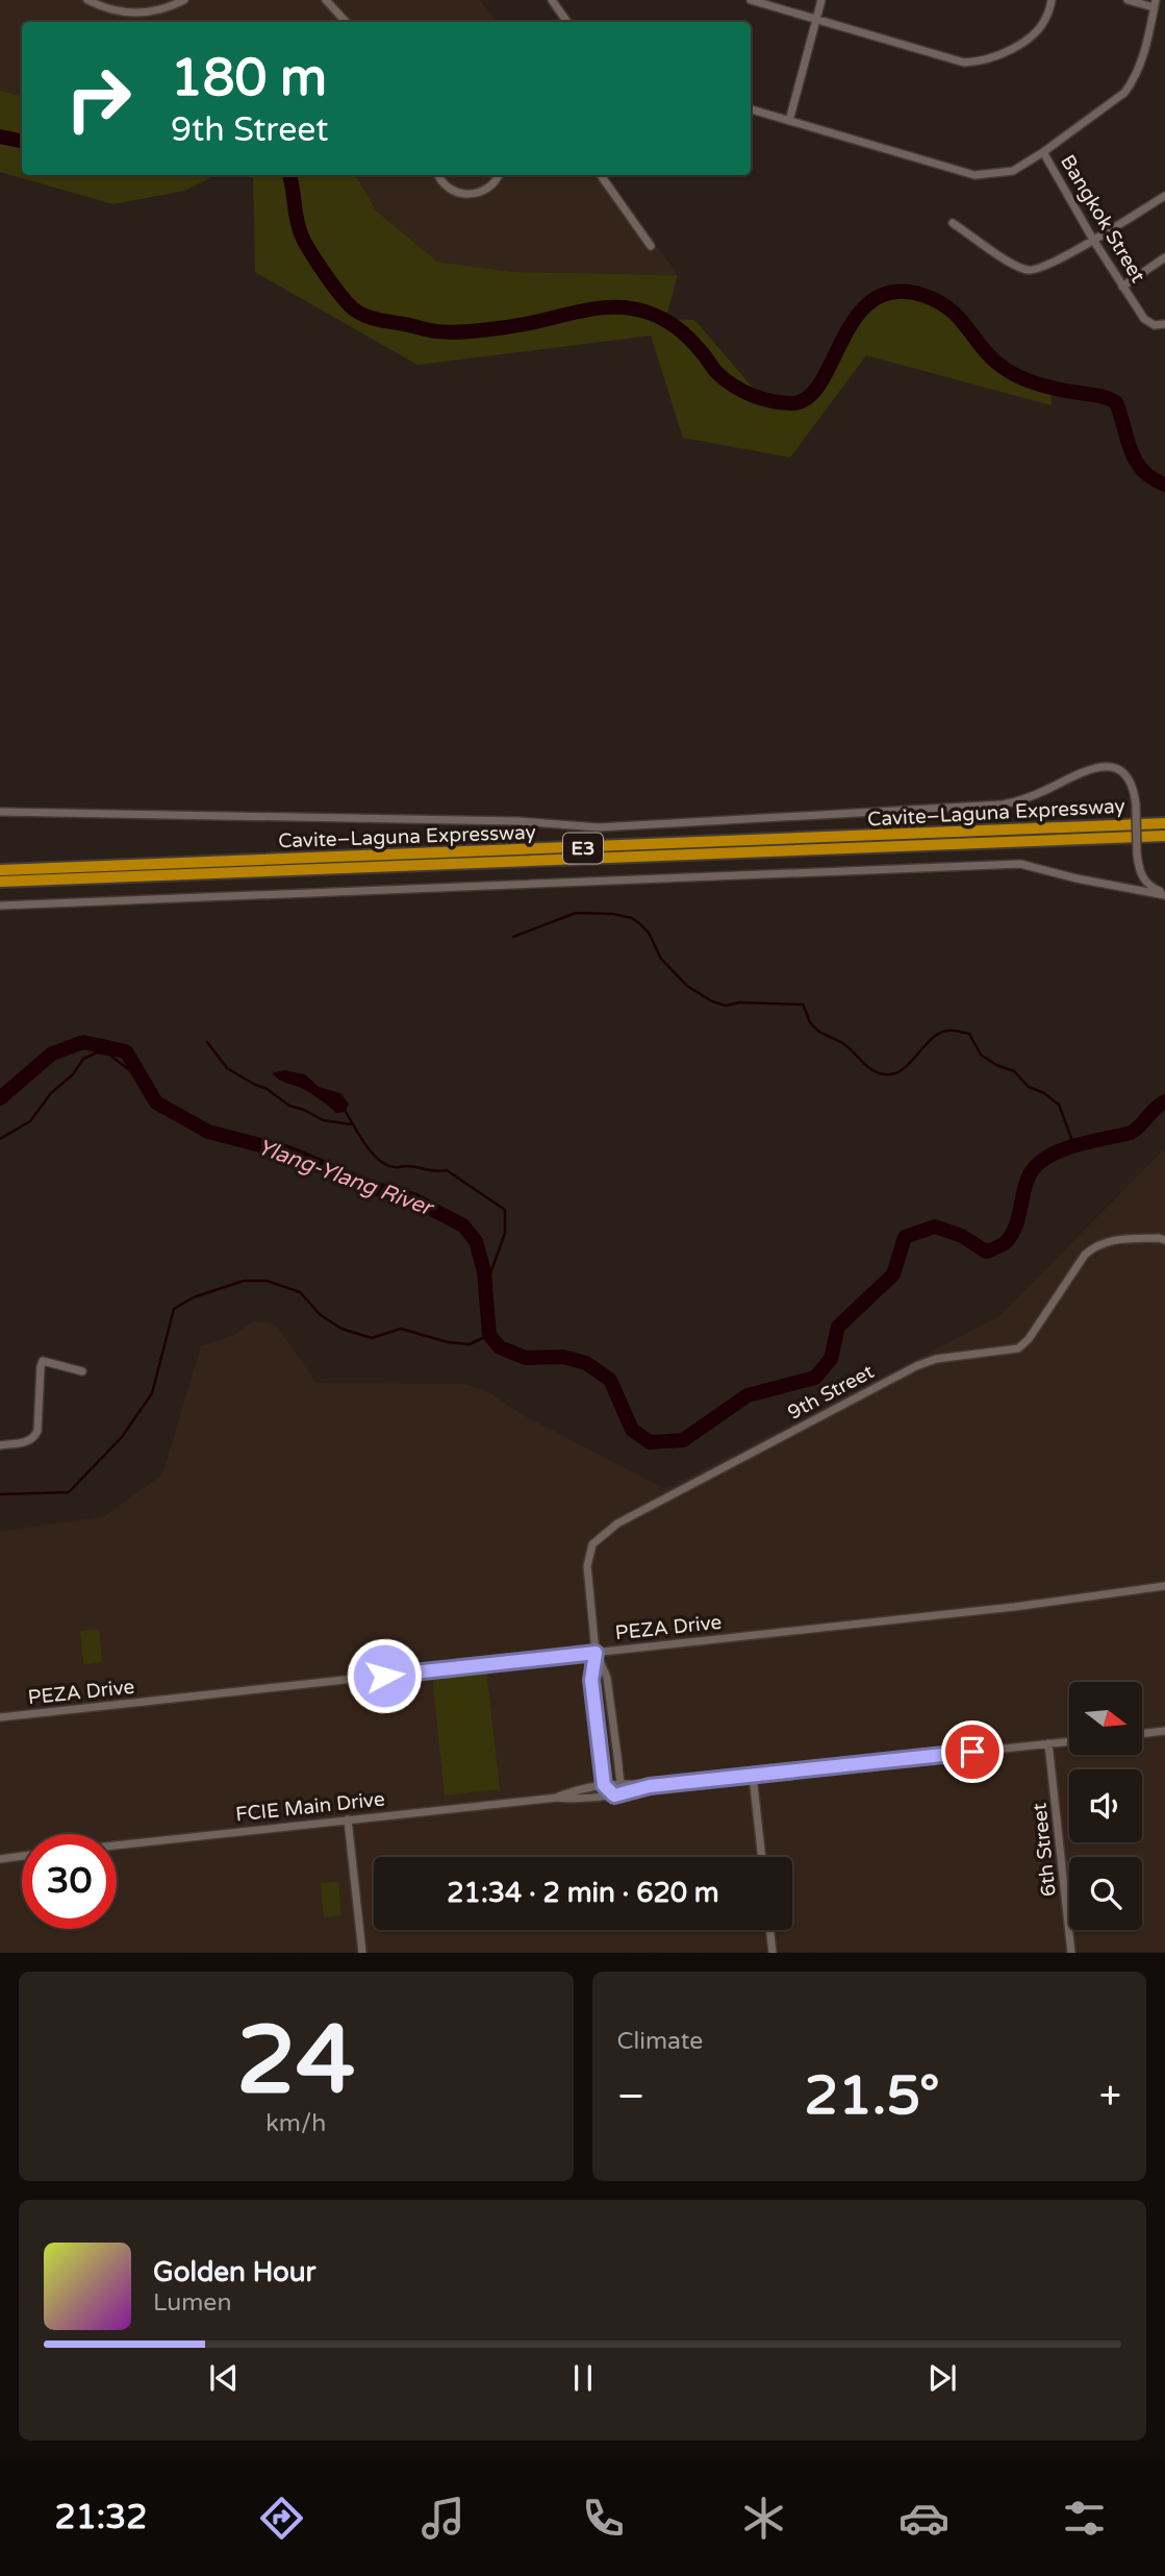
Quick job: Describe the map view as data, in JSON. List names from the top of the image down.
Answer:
{
  "streets": {
    "highway": ["Cavite–Laguna Expressway", "E3"],
    "street": [
      "Bangkok Street",
      "9th Street",
      "PEZA Drive",
      "FCIE Main Drive",
      "6th Street"
    ]
  },
  "crossings": [
    ["9th Street", "PEZA Drive"],
    ["9th Street", "FCIE Main Drive"],
    ["FCIE Main Drive", "6th Street"]
  ],
  "water": ["Ylang-Ylang River"],
  "north": "right",
  "page": {
    "turn": ["180 m", "9th Street"],
    "limit": "30",
    "trip": "21:34 · 2 min · 620 m",
    "tile": [
      ["24", "km/h"],
      "Climate"
    ],
    "heat": ["−", "21.5°", "+"],
    "song": ["Golden Hour", "Lumen"],
    "tabs": "21:32"
  }
}
